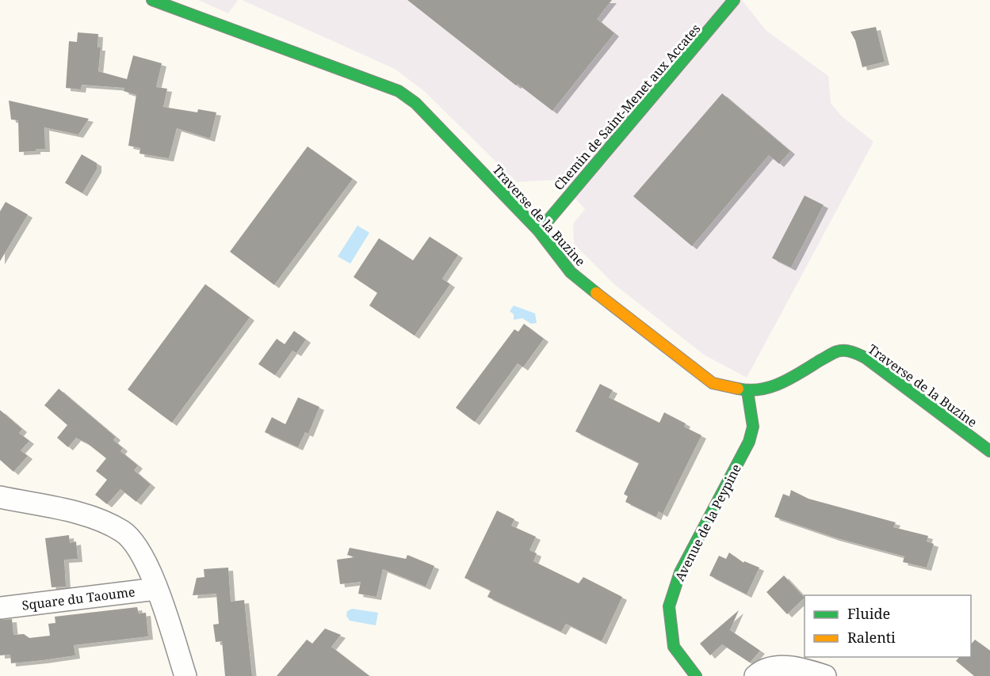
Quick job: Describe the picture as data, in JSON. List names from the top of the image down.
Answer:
{
  "streets": {
    "street": [
      "Chemin de Saint-Menet aux Accates",
      "Traverse de la Buzine",
      "Avenue de la Peypine",
      "Square du Taoume"
    ]
  },
  "crossings": [
    ["Chemin de Saint-Menet aux Accates", "Traverse de la Buzine"],
    ["Traverse de la Buzine", "Avenue de la Peypine"]
  ],
  "legend": ["Fluide", "Ralenti"]
}
